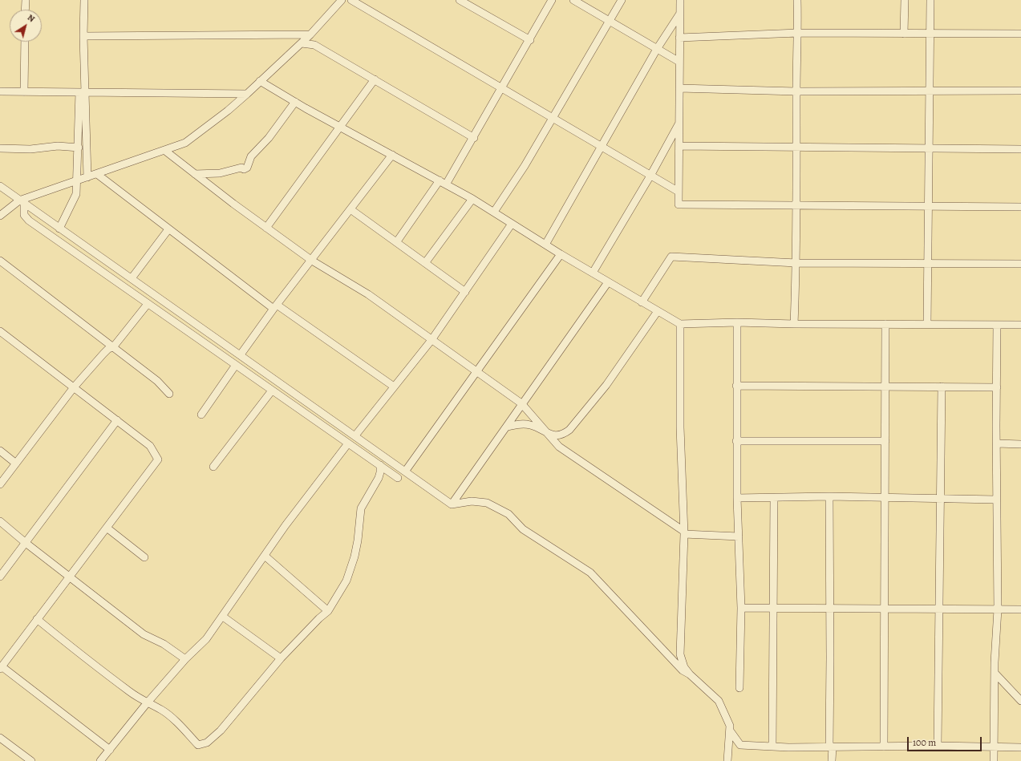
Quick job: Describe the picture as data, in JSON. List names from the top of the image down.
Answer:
{
  "scale_bar": "100 m",
  "north": "top right"
}
